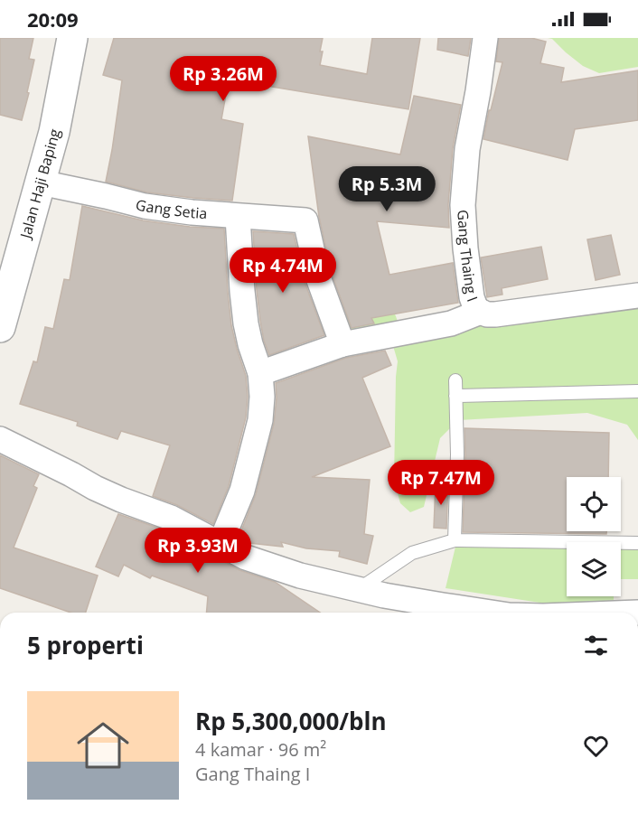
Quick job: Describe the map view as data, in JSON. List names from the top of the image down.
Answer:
{
  "streets": {
    "street": ["Jalan Haji Baping", "Gang Setia", "Gang Thaing I"]
  },
  "crossings": [
    ["Jalan Haji Baping", "Gang Setia"]
  ],
  "page": {
    "status": "20:09",
    "price": [
      "Rp 3.26M",
      "Rp 5.3M",
      "Rp 4.74M",
      "Rp 7.47M",
      "Rp 3.93M"
    ],
    "heading": "5 properti",
    "list": [
      {
        "name": "Rp 5,300,000/bln",
        "note": "4 kamar · 96 m² · Gang Thaing I"
      }
    ]
  }
}
